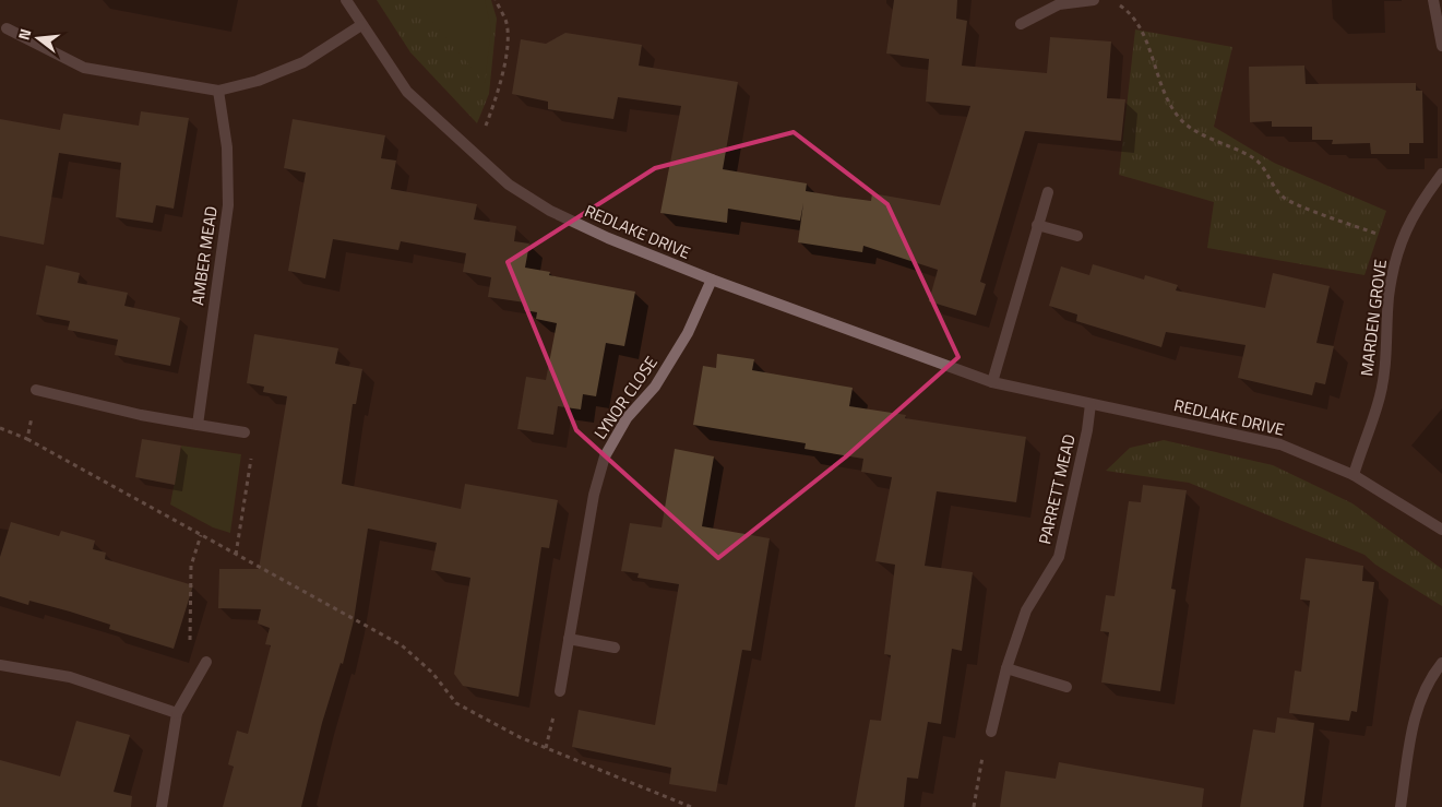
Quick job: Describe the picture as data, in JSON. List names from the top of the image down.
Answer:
{
  "streets": {
    "street": [
      "REDLAKE DRIVE",
      "AMBER MEAD",
      "MARDEN GROVE",
      "LYNOR CLOSE",
      "PARRETT MEAD"
    ]
  },
  "crossings": [
    ["REDLAKE DRIVE", "MARDEN GROVE"],
    ["REDLAKE DRIVE", "LYNOR CLOSE"],
    ["REDLAKE DRIVE", "PARRETT MEAD"]
  ],
  "north": "left"
}
